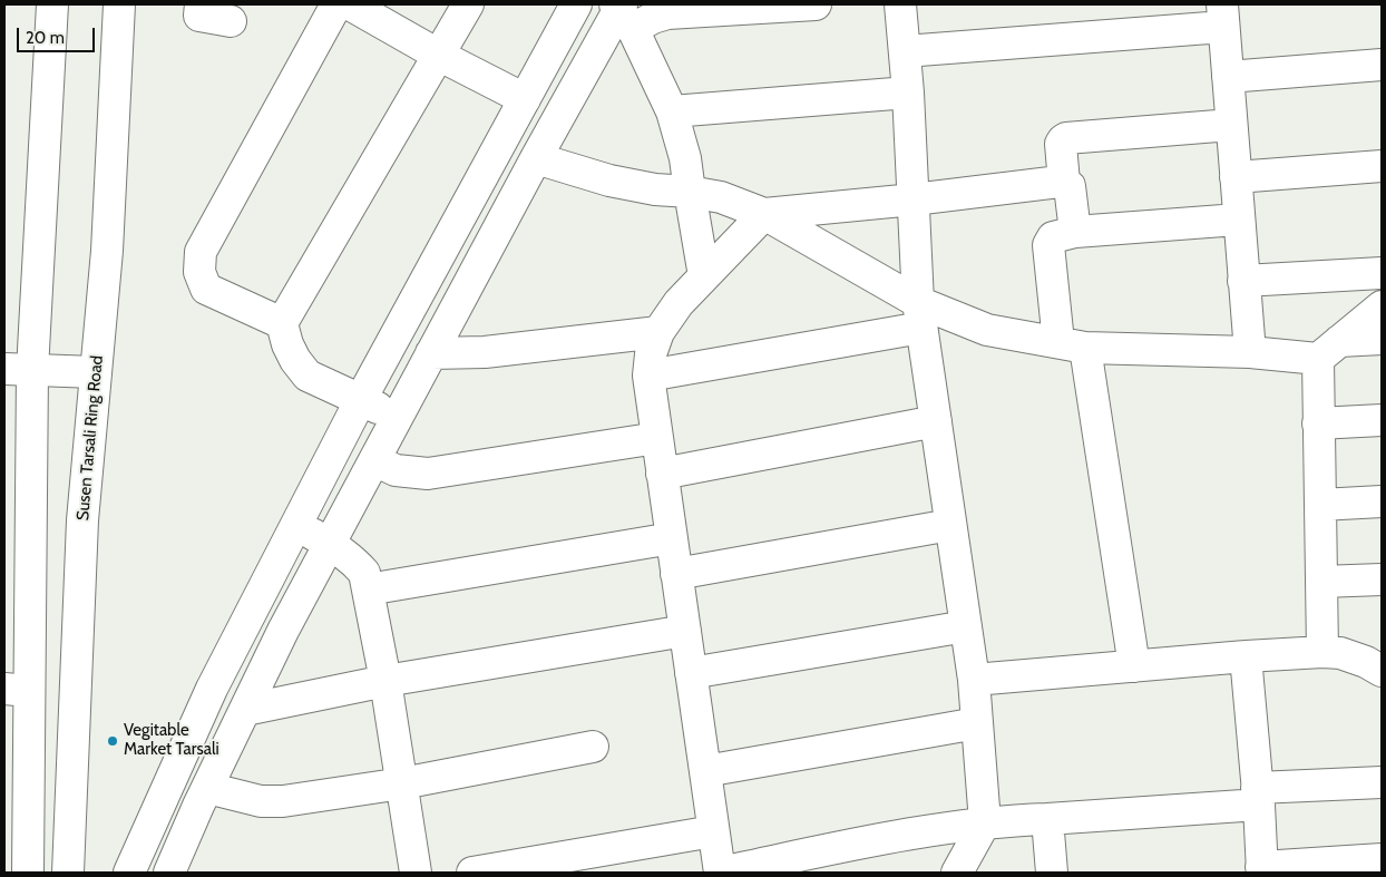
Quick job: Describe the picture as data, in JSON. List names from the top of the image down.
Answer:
{
  "streets": {
    "street": ["Susen Tarsali Ring Road"]
  },
  "places": ["Vegitable Market Tarsali"],
  "scale_bar": "20 m"
}
